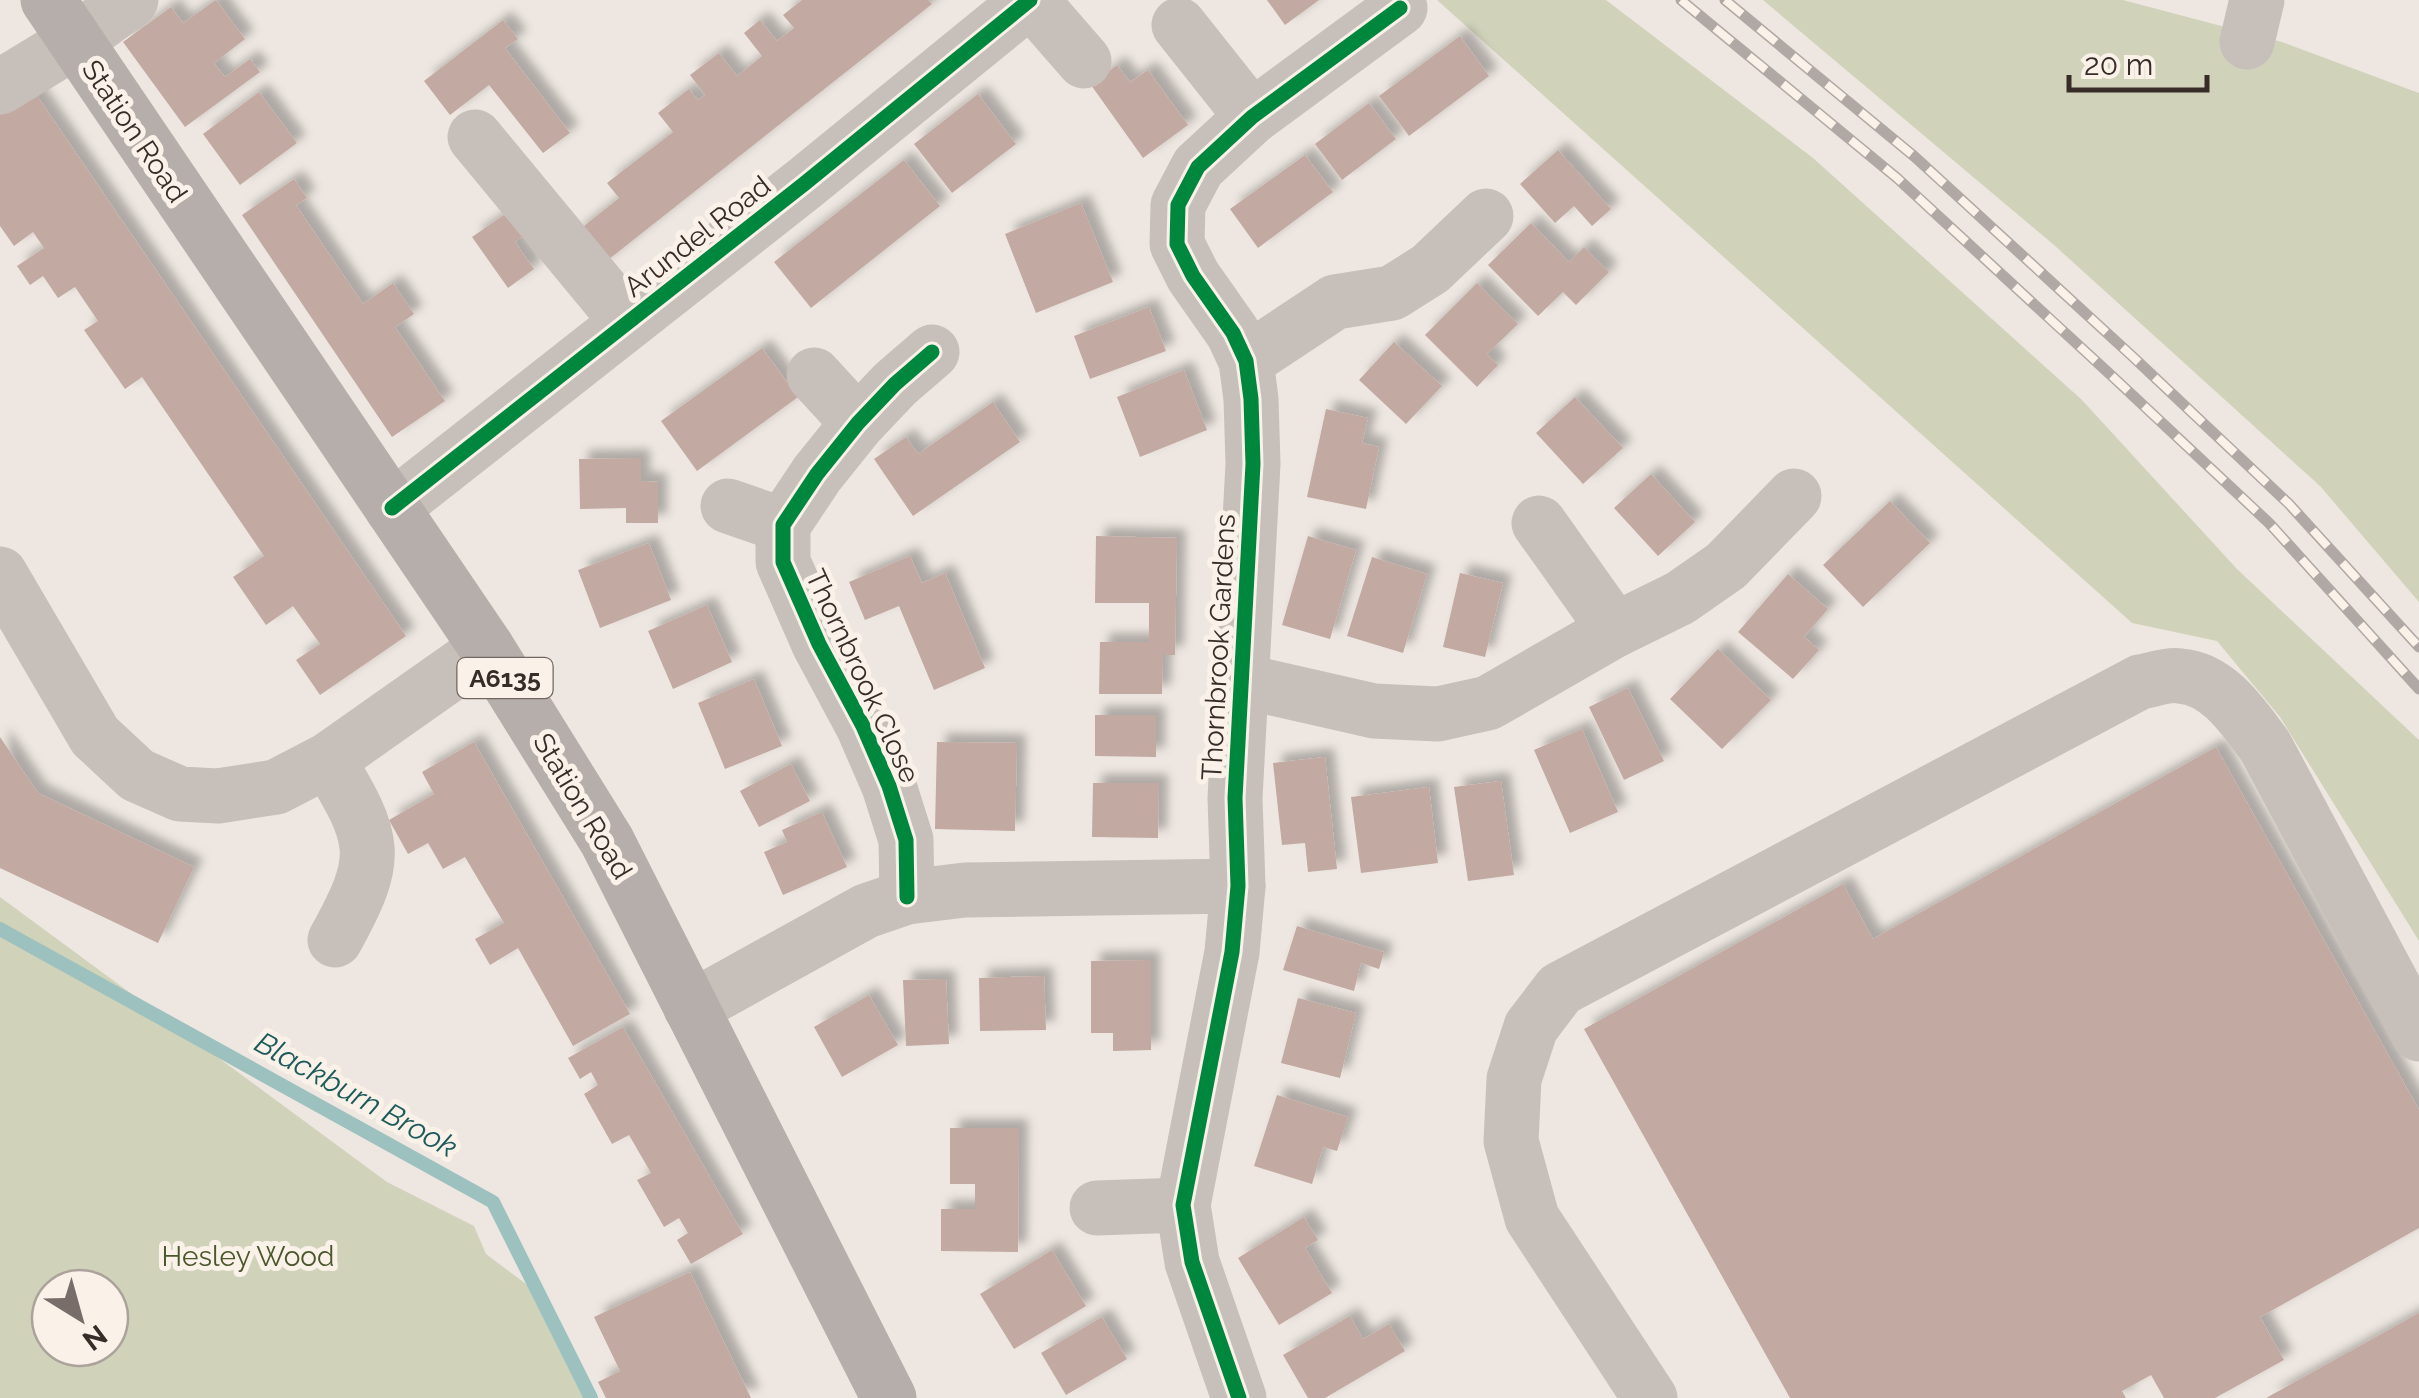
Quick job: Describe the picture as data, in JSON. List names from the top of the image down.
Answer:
{
  "streets": {
    "main road": ["Station Road", "A6135"],
    "street": ["Arundel Road", "Thornbrook Gardens", "Thornbrook Close"]
  },
  "crossings": [
    ["Station Road", "Arundel Road"]
  ],
  "water": ["Blackburn Brook"],
  "parks": ["Hesley Wood"],
  "scale_bar": "20 m",
  "north": "bottom right"
}
